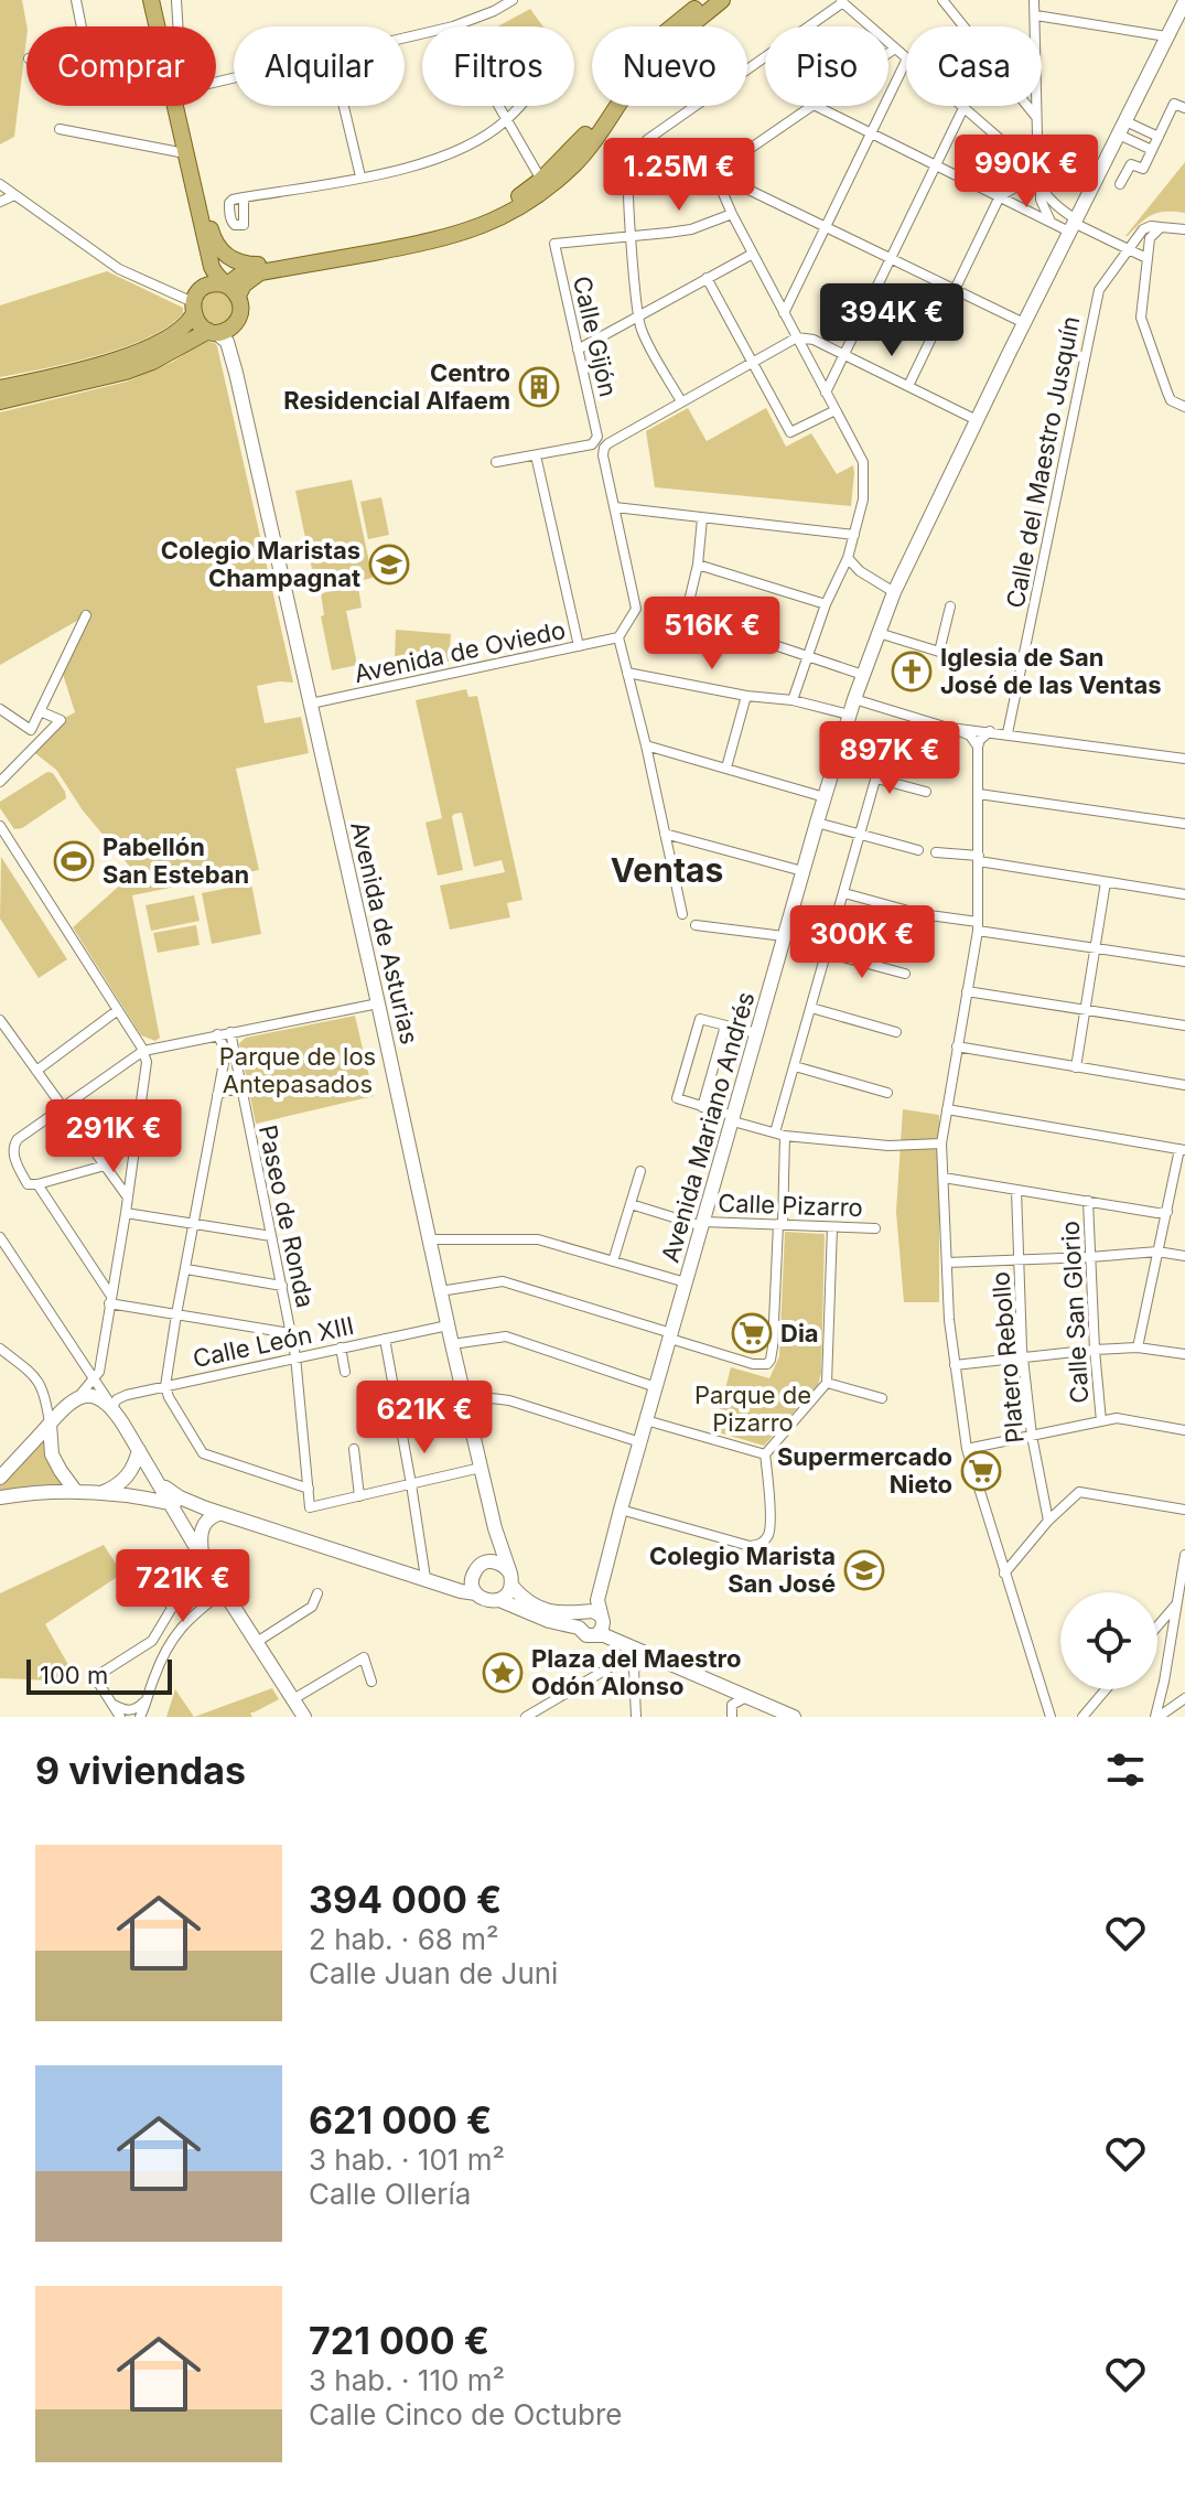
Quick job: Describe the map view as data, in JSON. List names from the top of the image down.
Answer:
{
  "streets": {
    "main road": ["Avenida de Asturias", "Avenida Mariano Andrés"],
    "street": [
      "Calle Gijón",
      "Calle del Maestro Jusquín",
      "Avenida de Oviedo",
      "Calle Pizarro",
      "Paseo de Ronda",
      "Calle San Glorio",
      "Calle León XIII",
      "Platero Rebollo"
    ]
  },
  "crossings": [
    ["Avenida de Oviedo", "Avenida de Asturias"],
    ["Avenida de Asturias", "Calle León XIII"],
    ["Avenida Mariano Andrés", "Calle Pizarro"],
    ["Paseo de Ronda", "Calle León XIII"]
  ],
  "districts": ["Ventas"],
  "parks": ["Parque de los Antepasados", "Parque de Pizarro"],
  "places": {
    "building": ["Centro Residencial Alfaem"],
    "school or university": ["Colegio Maristas Champagnat", "Colegio Marista San José"],
    "church": ["Iglesia de San José de las Ventas"],
    "sports": ["Pabellón San Esteban"],
    "supermarket": ["Dia", "Supermercado Nieto"],
    "place": ["Plaza del Maestro Odón Alonso"]
  },
  "scale_bar": "100 m",
  "page": {
    "chip": [
      "Comprar",
      "Alquilar",
      "Filtros",
      "Nuevo",
      "Piso",
      "Casa"
    ],
    "price": [
      "990K €",
      "1.25M €",
      "394K €",
      "516K €",
      "897K €",
      "300K €",
      "291K €",
      "621K €",
      "721K €"
    ],
    "scale": "100 m",
    "heading": "9 viviendas",
    "list": [
      {
        "name": "394 000 €",
        "note": "2 hab. · 68 m² · Calle Juan de Juni"
      },
      {
        "name": "621 000 €",
        "note": "3 hab. · 101 m² · Calle Ollería"
      },
      {
        "name": "721 000 €",
        "note": "3 hab. · 110 m² · Calle Cinco de Octubre"
      }
    ]
  }
}
